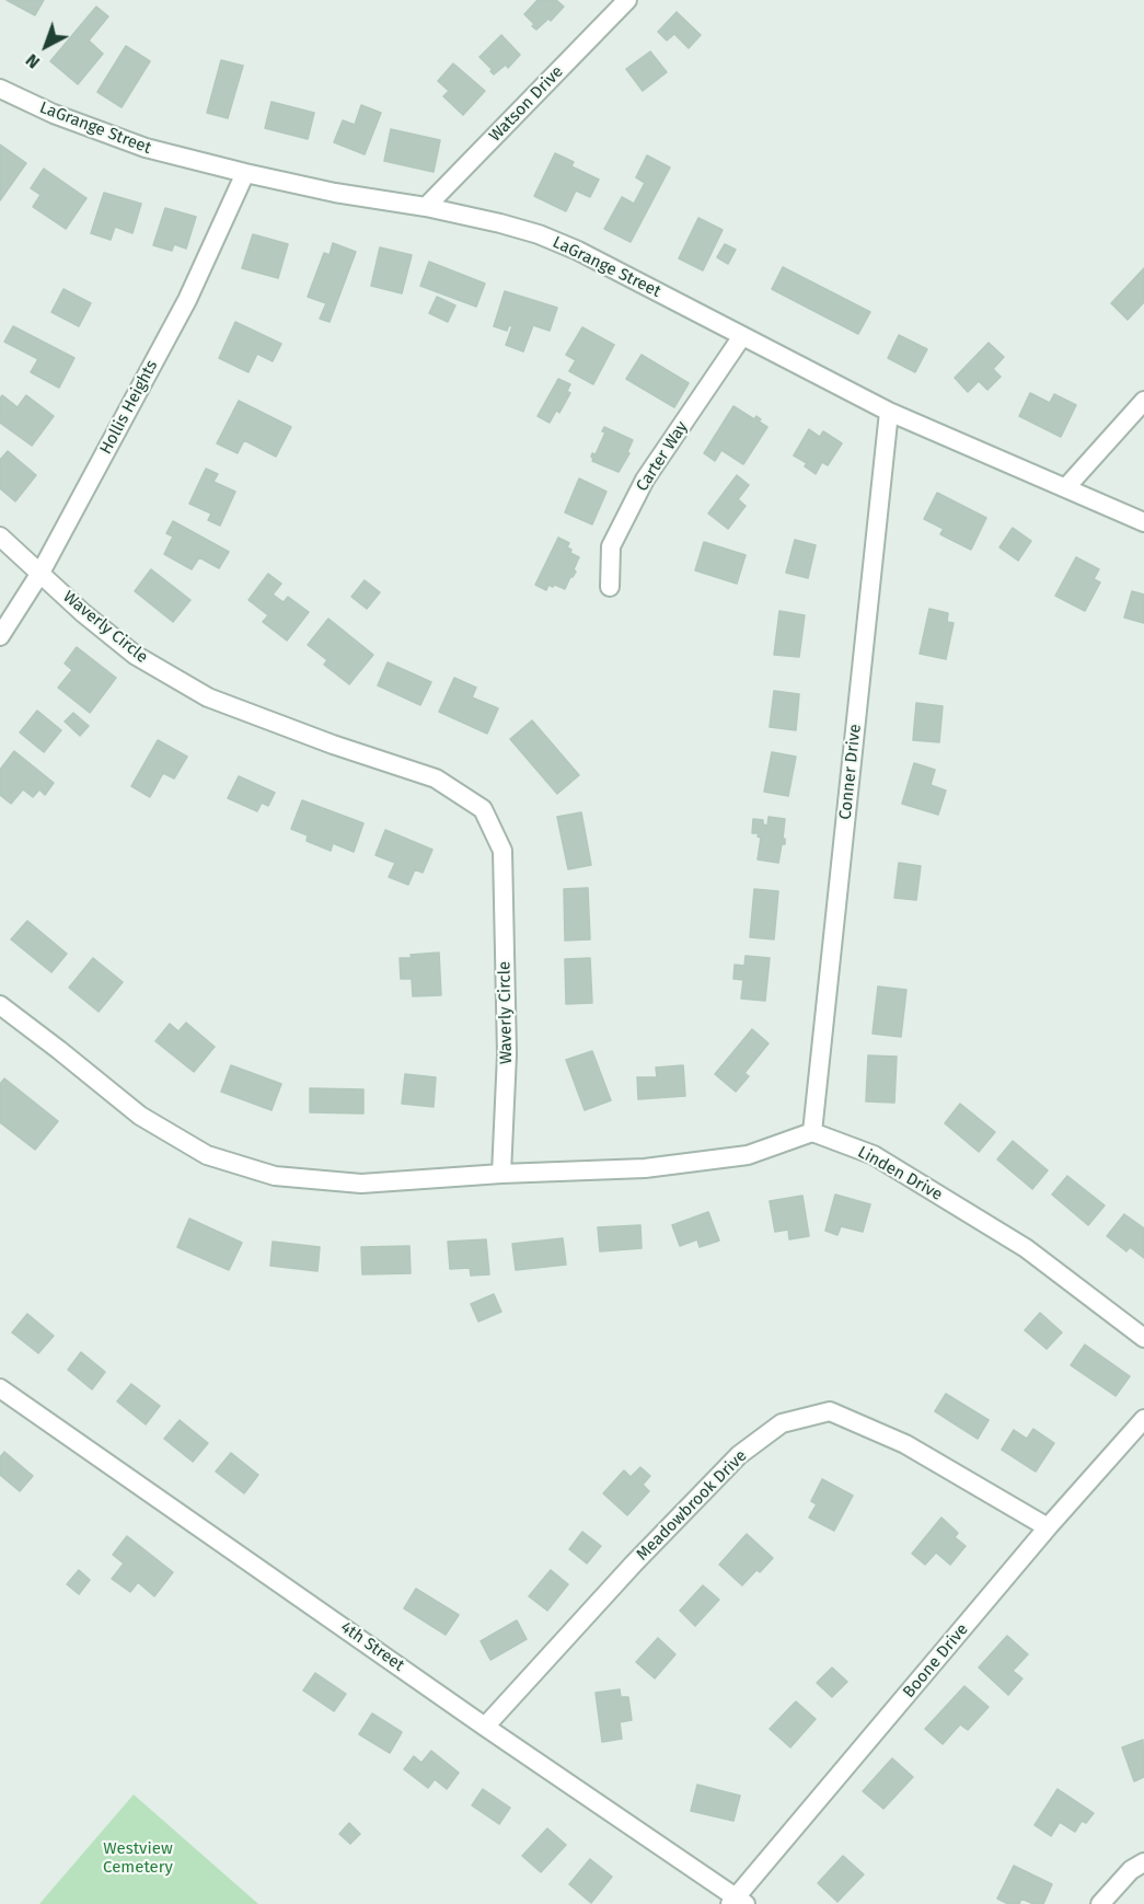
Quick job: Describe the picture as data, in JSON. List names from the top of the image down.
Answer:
{
  "streets": {
    "street": [
      "Watson Drive",
      "LaGrange Street",
      "Hollis Heights",
      "Carter Way",
      "Waverly Circle",
      "Conner Drive",
      "Linden Drive",
      "Meadowbrook Drive",
      "4th Street",
      "Boone Drive"
    ]
  },
  "crossings": [
    ["Watson Drive", "LaGrange Street"],
    ["LaGrange Street", "Hollis Heights"],
    ["LaGrange Street", "Carter Way"],
    ["LaGrange Street", "Conner Drive"],
    ["Hollis Heights", "Waverly Circle"],
    ["Conner Drive", "Linden Drive"],
    ["Meadowbrook Drive", "4th Street"],
    ["Meadowbrook Drive", "Boone Drive"],
    ["4th Street", "Boone Drive"]
  ],
  "parks": ["Westview Cemetery"],
  "north": "bottom left"
}
